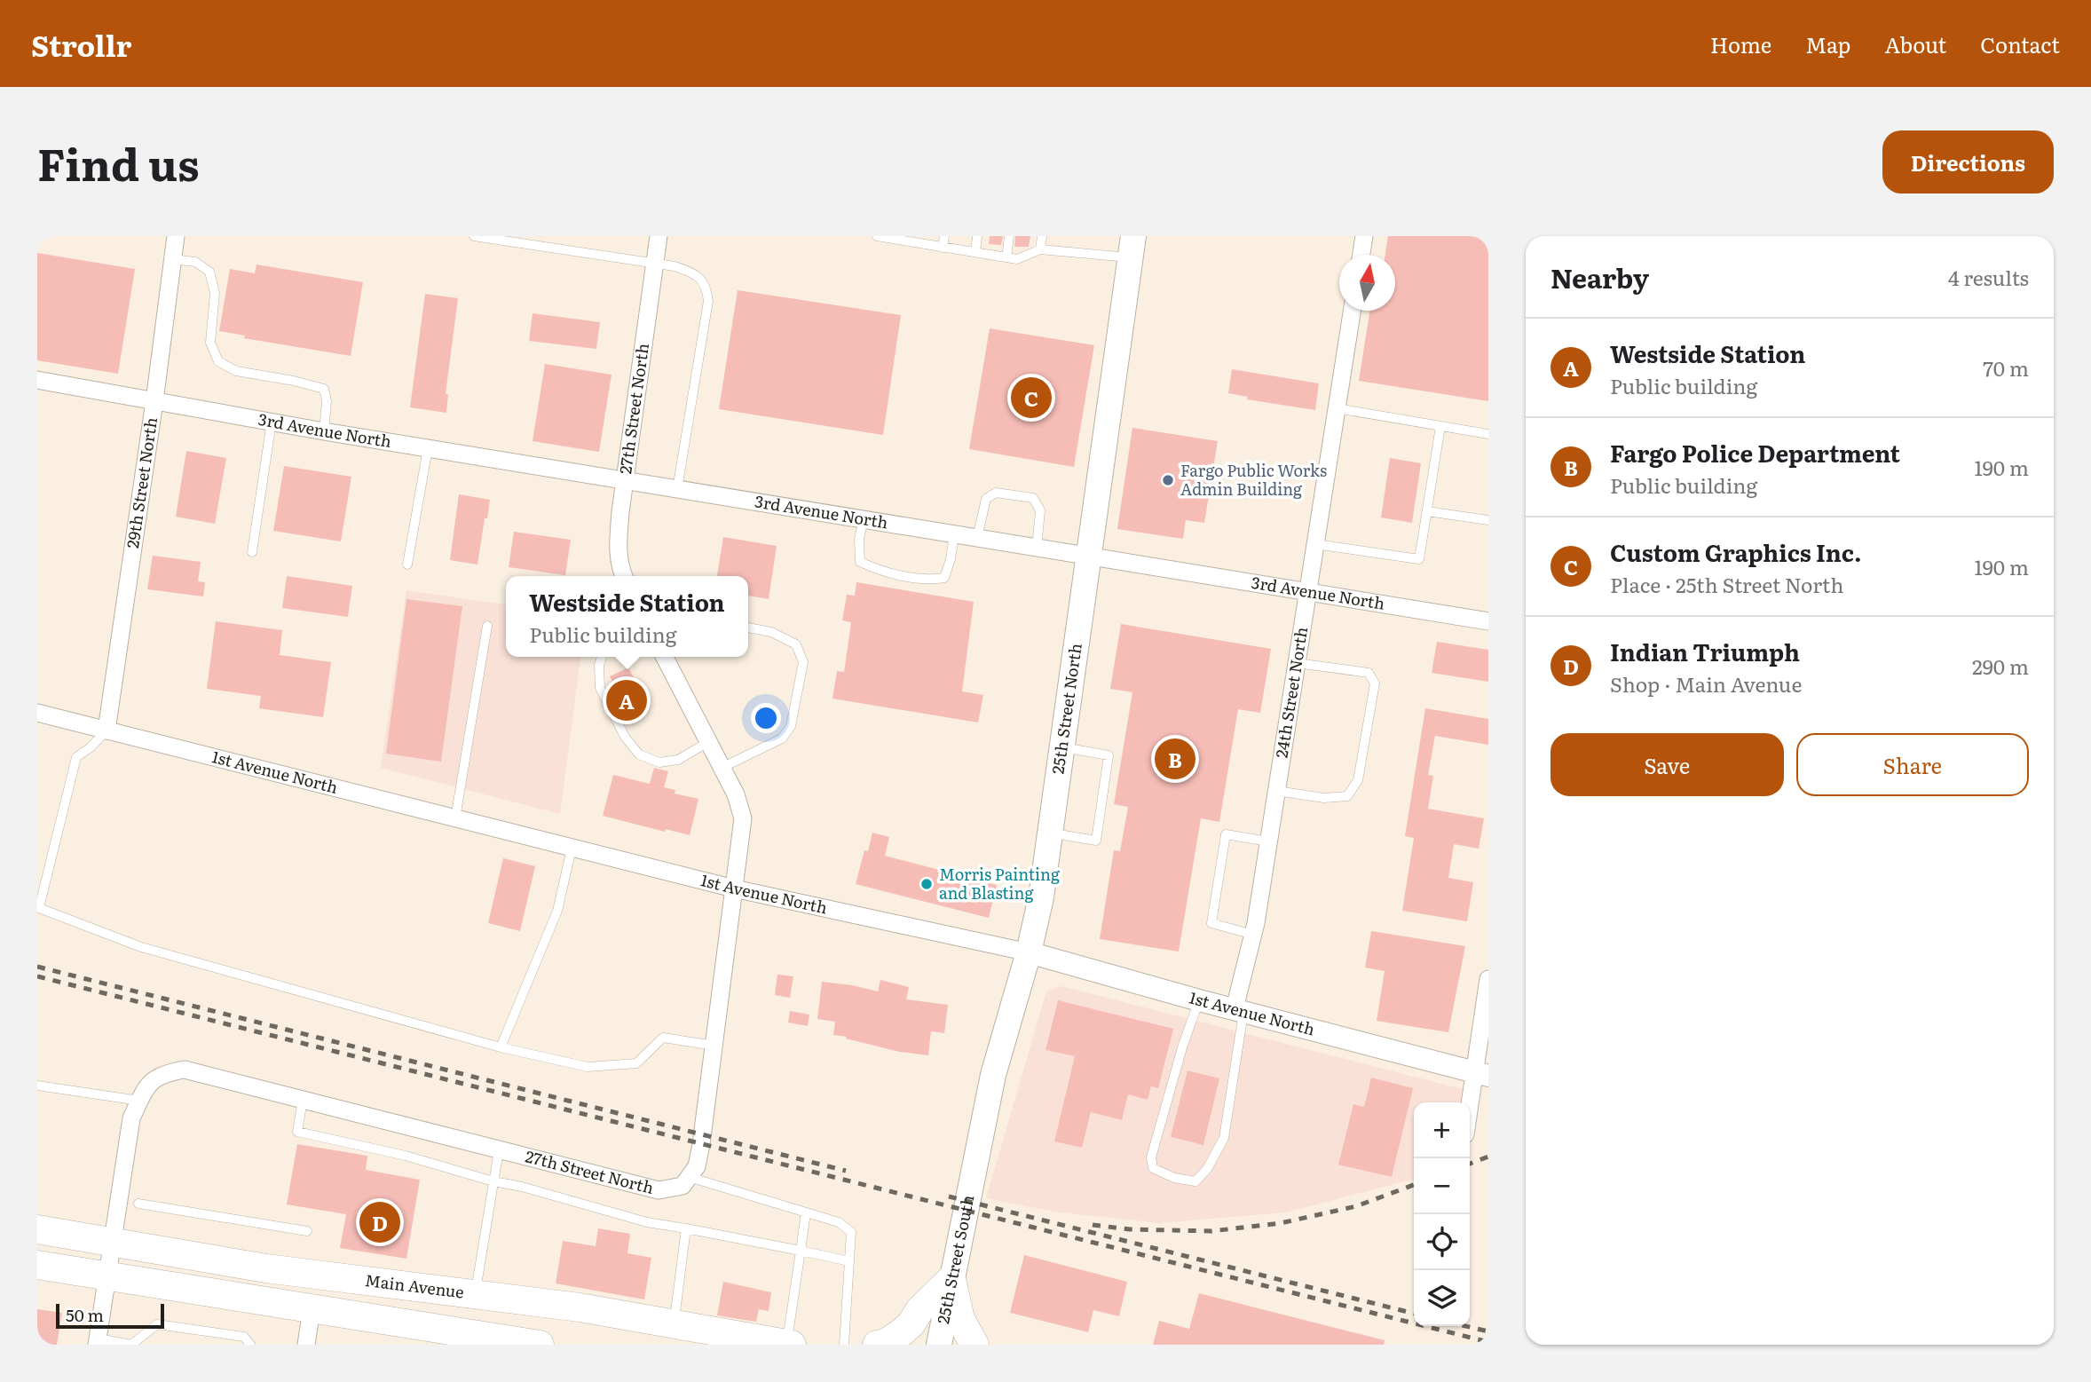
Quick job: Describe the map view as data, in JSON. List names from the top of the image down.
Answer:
{
  "streets": {
    "main road": ["25th Street North", "25th Street South", "Main Avenue"],
    "street": [
      "27th Street North",
      "3rd Avenue North",
      "29th Street North",
      "24th Street North",
      "1st Avenue North"
    ]
  },
  "crossings": [
    ["27th Street North", "3rd Avenue North"],
    ["27th Street North", "Main Avenue"],
    ["3rd Avenue North", "29th Street North"],
    ["3rd Avenue North", "24th Street North"],
    ["3rd Avenue North", "25th Street North"],
    ["29th Street North", "1st Avenue North"],
    ["24th Street North", "1st Avenue North"],
    ["25th Street North", "1st Avenue North"],
    ["25th Street North", "25th Street South"]
  ],
  "places": ["Fargo Public Works Admin Building", "Morris Painting and Blasting"],
  "scale_bar": "50 m",
  "north": "top",
  "page": {
    "header": "Strollr",
    "nav": [
      "Home",
      "Map",
      "About",
      "Contact"
    ],
    "title": "Find us",
    "buttons": [
      "Directions",
      ["Save", "Share"]
    ],
    "heading": ["Nearby", "4 results"],
    "list": [
      {
        "mark": "A",
        "name": "Westside Station",
        "note": "Public building",
        "value": "70 m"
      },
      {
        "mark": "B",
        "name": "Fargo Police Department",
        "note": "Public building",
        "value": "190 m"
      },
      {
        "mark": "C",
        "name": "Custom Graphics Inc.",
        "note": "Place · 25th Street North",
        "value": "190 m"
      },
      {
        "mark": "D",
        "name": "Indian Triumph",
        "note": "Shop · Main Avenue",
        "value": "290 m"
      }
    ],
    "pins": [
      "C",
      "A",
      "B",
      "D"
    ],
    "popup": ["Westside Station", "Public building"],
    "map_buttons": ["+", "−"],
    "scale": "50 m"
  }
}
